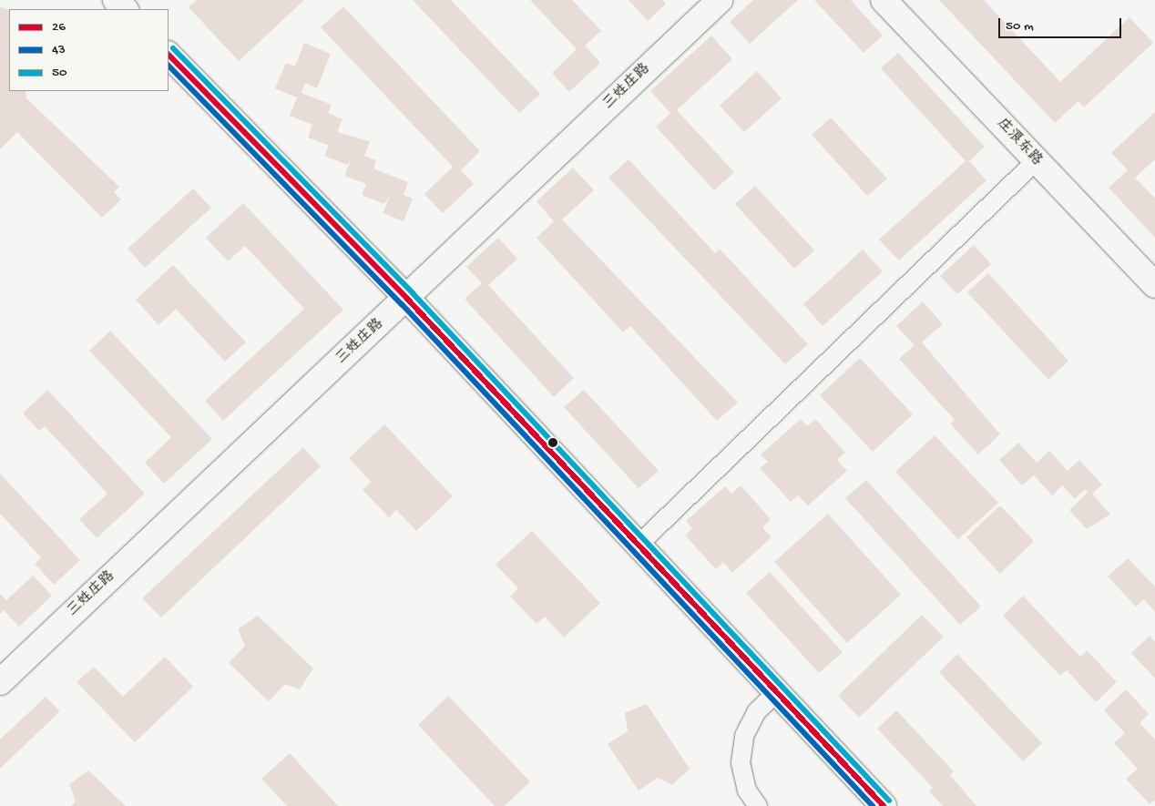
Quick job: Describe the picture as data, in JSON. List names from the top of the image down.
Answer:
{
  "streets": {
    "street": ["三姓庄路", "庄浪东路"]
  },
  "lines": ["transit line 50", "transit line 26", "transit line 43"],
  "legend": ["26", "43", "50"],
  "scale_bar": "50 m"
}
